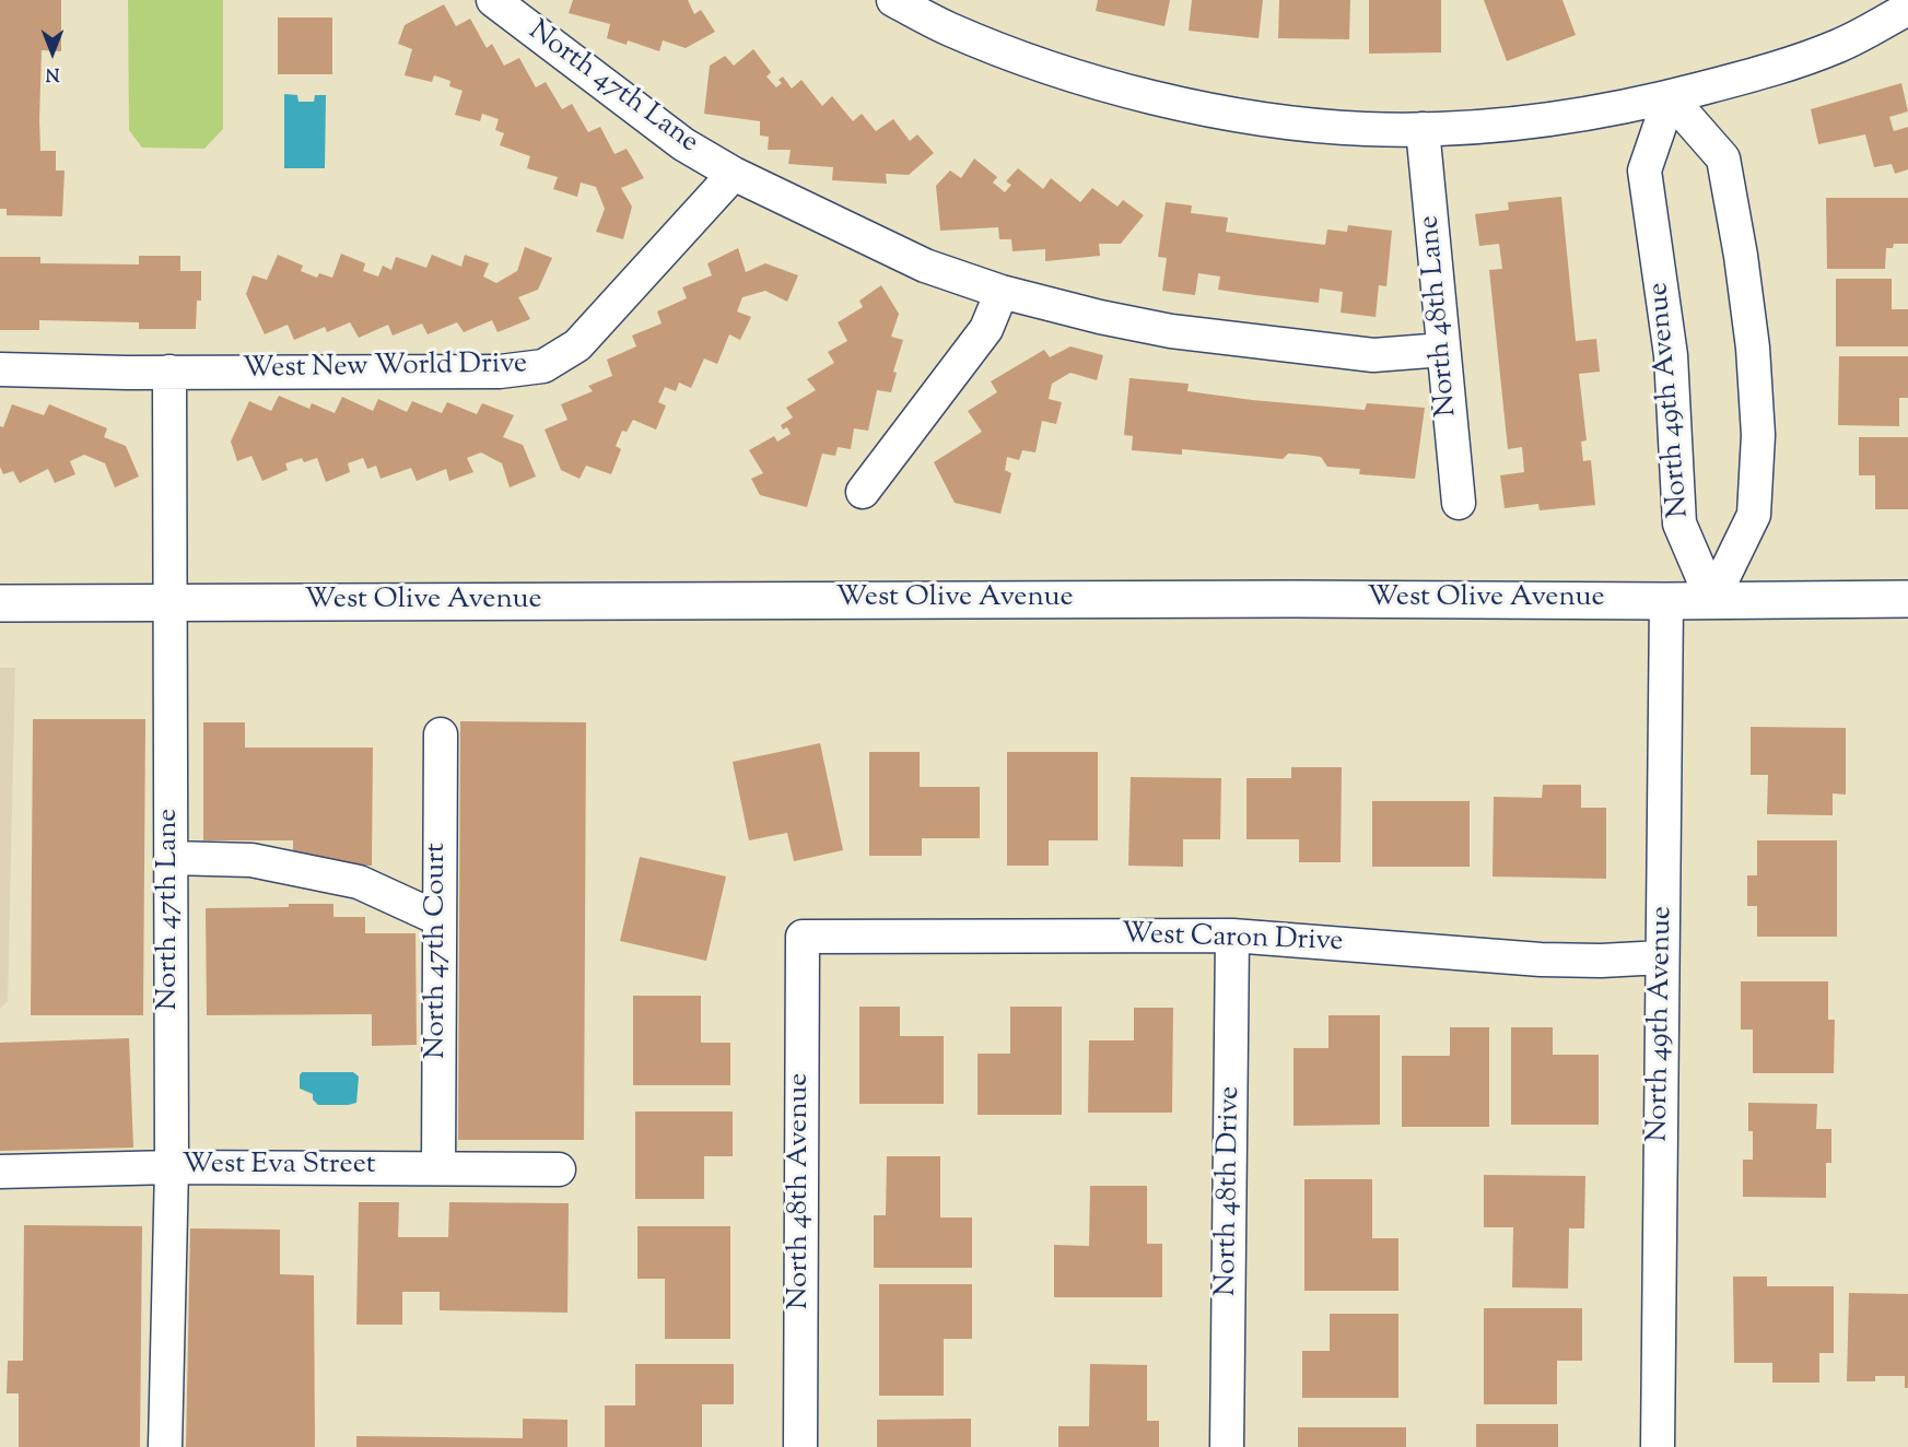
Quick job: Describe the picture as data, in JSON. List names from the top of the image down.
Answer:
{
  "streets": {
    "main road": ["West Olive Avenue"],
    "street": [
      "North 47th Lane",
      "North 48th Lane",
      "West New World Drive",
      "North 49th Avenue",
      "West Caron Drive",
      "North 47th Court",
      "West Eva Street",
      "North 48th Avenue",
      "North 48th Drive"
    ]
  },
  "crossings": [
    ["North 47th Lane", "West New World Drive"],
    ["North 47th Lane", "West Olive Avenue"],
    ["North 47th Lane", "West Eva Street"],
    ["North 49th Avenue", "West Olive Avenue"],
    ["North 49th Avenue", "West Caron Drive"],
    ["West Caron Drive", "North 48th Avenue"],
    ["West Caron Drive", "North 48th Drive"],
    ["North 47th Court", "West Eva Street"]
  ],
  "north": "bottom"
}
